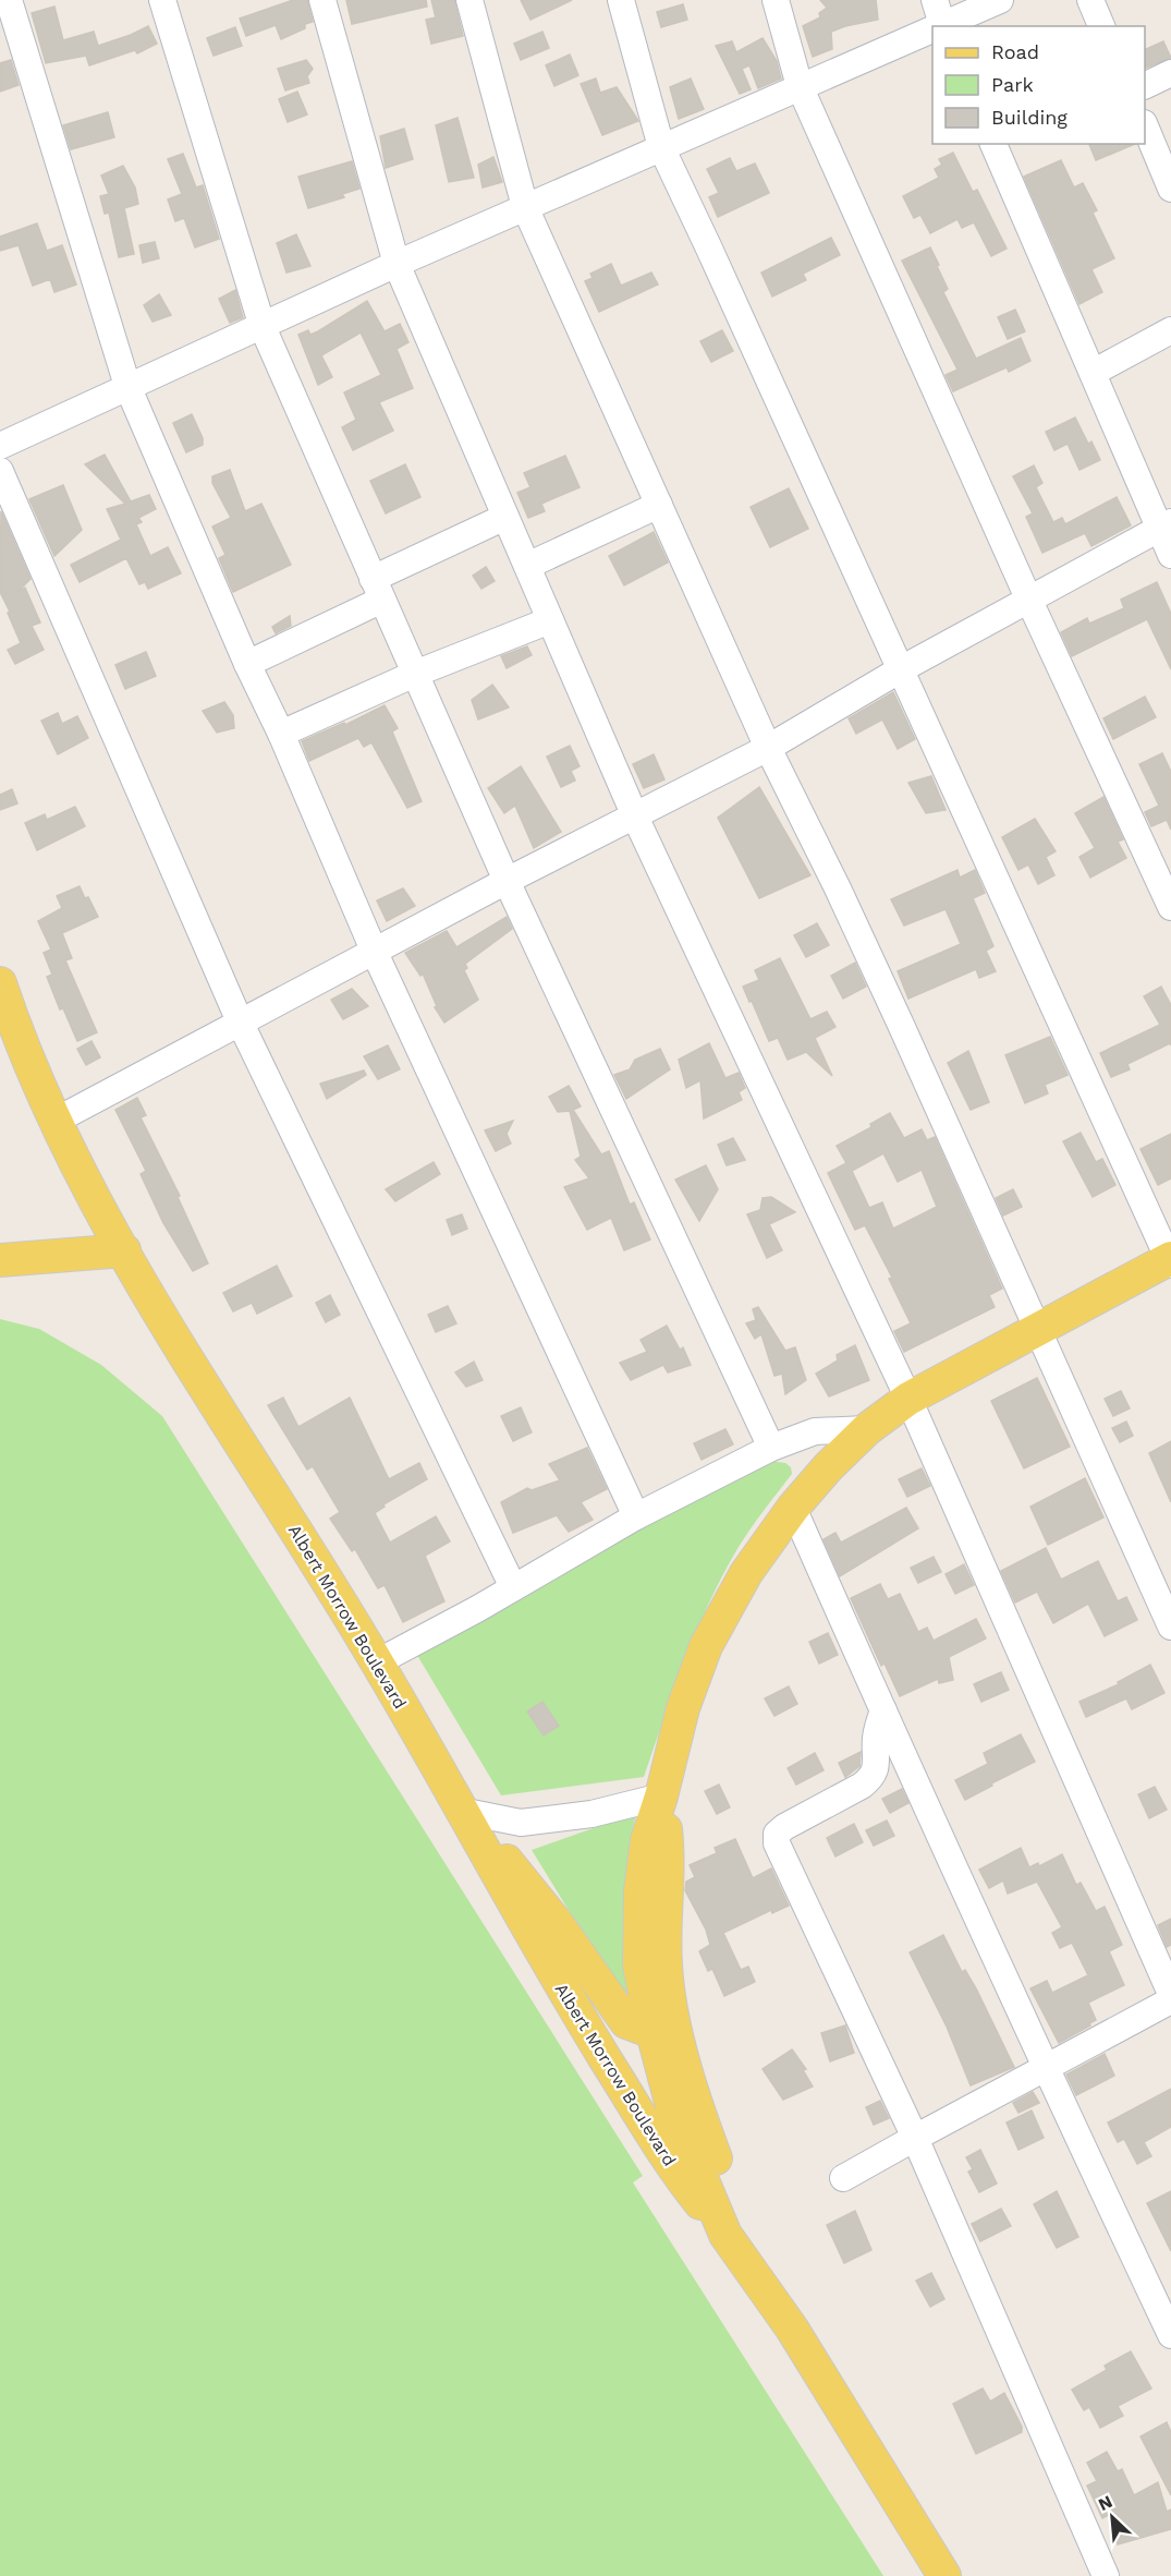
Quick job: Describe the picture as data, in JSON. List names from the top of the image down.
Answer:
{
  "streets": {
    "main road": ["Albert Morrow Boulevard"]
  },
  "legend": ["Road", "Park", "Building"],
  "north": "top left"
}
